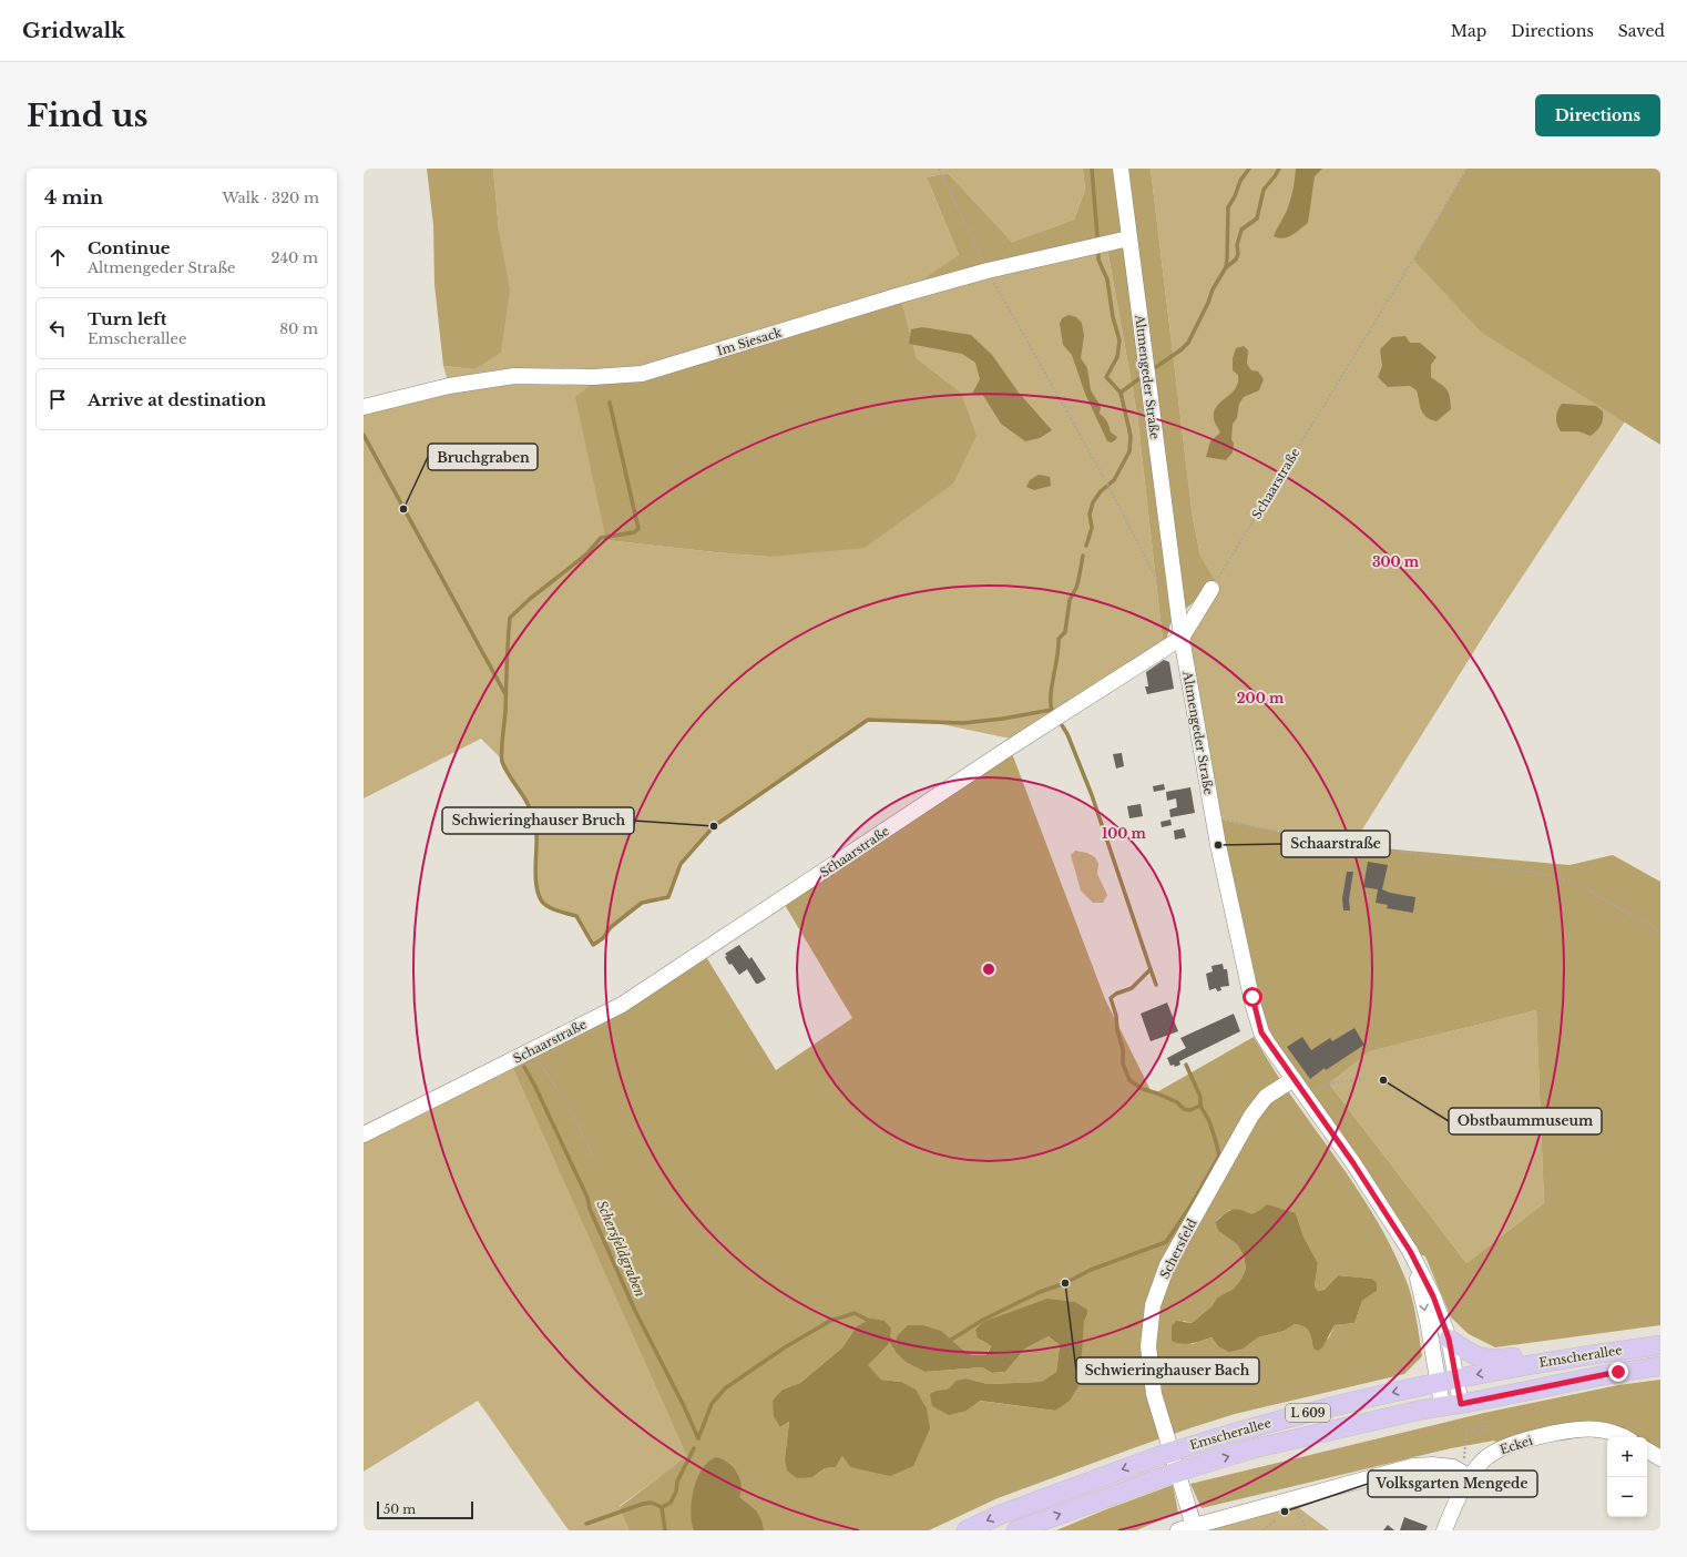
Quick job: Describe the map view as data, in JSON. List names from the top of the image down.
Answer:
{
  "streets": {
    "main road": ["Emscherallee", "L 609"],
    "street": [
      "Im Siesack",
      "Altmengeder Straße",
      "Schaarstraße",
      "Schersfeld",
      "Eckei"
    ]
  },
  "crossings": [
    ["Im Siesack", "Altmengeder Straße"],
    ["Altmengeder Straße", "Schaarstraße"],
    ["Altmengeder Straße", "Schersfeld"],
    ["Altmengeder Straße", "Emscherallee"]
  ],
  "water": ["Schersfeldgraben"],
  "places": [
    "Bruchgraben",
    "Schwieringhauser Bruch",
    "Schaarstraße",
    "Obstbaummuseum",
    "Schwieringhauser Bach",
    "Volksgarten Mengede"
  ],
  "scale_bar": "50 m",
  "page": {
    "header": "Gridwalk",
    "nav": ["Map", "Directions", "Saved"],
    "buttons": "Directions",
    "title": "Find us",
    "heading": ["4 min", "Walk · 320 m"],
    "list": [
      ["Continue", "Altmengeder Straße", "240 m"],
      ["Turn left", "Emscherallee", "80 m"],
      "Arrive at destination"
    ],
    "map_buttons": ["+", "−"],
    "scale": "50 m"
  },
  "rings": ["300 m", "200 m", "100 m"]
}
